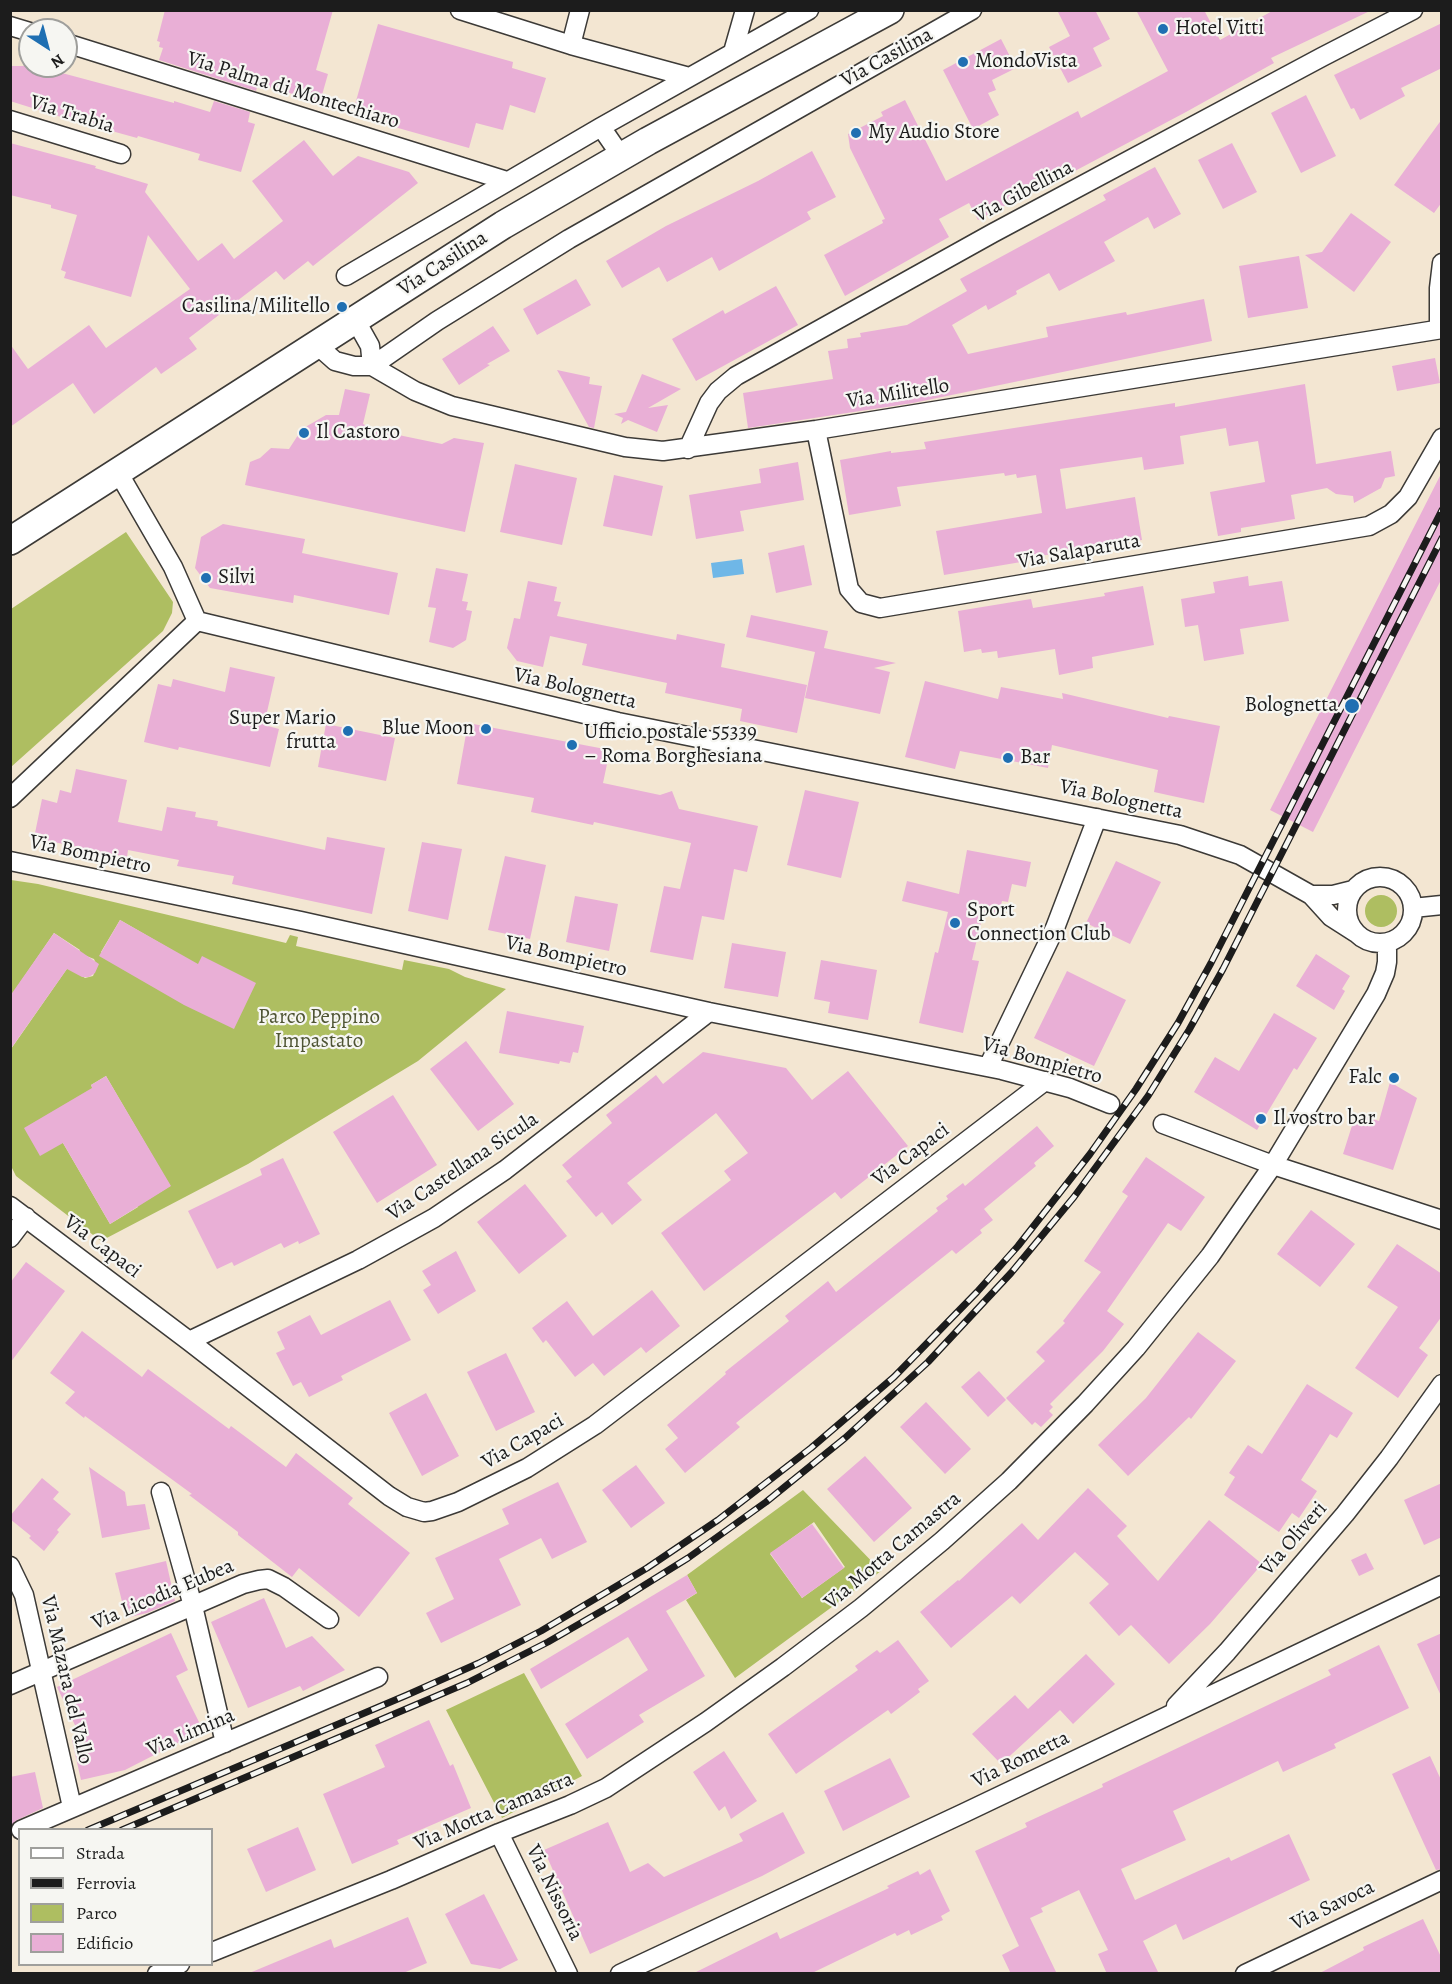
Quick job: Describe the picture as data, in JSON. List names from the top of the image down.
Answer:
{
  "streets": {
    "main road": ["Via Casilina"],
    "street": [
      "Via Palma di Montechiaro",
      "Via Trabia",
      "Via Gibellina",
      "Via Militello",
      "Via Salaparuta",
      "Via Bolognetta",
      "Via Bompietro",
      "Via Capaci",
      "Via Castellana Sicula",
      "Via Oliveri",
      "Via Motta Camastra",
      "Via Licodia Eubea",
      "Via Mazara del Vallo",
      "Via Limina",
      "Via Rometta",
      "Via Nissoria",
      "Via Savoca"
    ]
  },
  "crossings": [
    ["Via Casilina", "Via Palma di Montechiaro"],
    ["Via Casilina", "Via Militello"],
    ["Via Gibellina", "Via Militello"],
    ["Via Militello", "Via Salaparuta"],
    ["Via Bolognetta", "Via Motta Camastra"],
    ["Via Bompietro", "Via Capaci"],
    ["Via Bompietro", "Via Castellana Sicula"],
    ["Via Capaci", "Via Castellana Sicula"],
    ["Via Oliveri", "Via Rometta"],
    ["Via Motta Camastra", "Via Nissoria"],
    ["Via Licodia Eubea", "Via Mazara del Vallo"],
    ["Via Mazara del Vallo", "Via Limina"]
  ],
  "parks": ["Parco Peppino Impastato"],
  "places": [
    "Hotel Vitti",
    "MondoVista",
    "My Audio Store",
    "Casilina/Militello",
    "Il Castoro",
    "Silvi",
    "Bolognetta",
    "Blue Moon",
    "Super Mario frutta",
    "Ufficio postale 55339 – Roma Borghesiana",
    "Bar",
    "Sport Connection Club",
    "Falc",
    "Il vostro bar"
  ],
  "legend": [
    "Strada",
    "Ferrovia",
    "Parco",
    "Edificio"
  ],
  "north": "bottom right"
}
